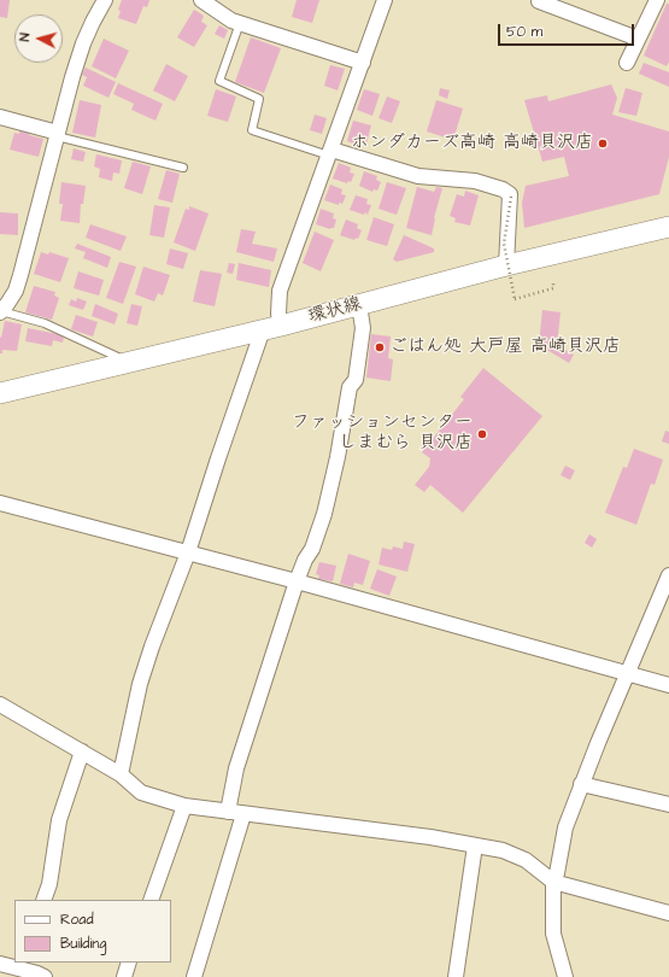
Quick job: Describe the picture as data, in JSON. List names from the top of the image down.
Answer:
{
  "streets": {
    "street": ["環状線"]
  },
  "places": ["ホンダカーズ高崎 高崎貝沢店", "ごはん処 大戸屋 高崎貝沢店", "ファッションセンター しまむら 貝沢店"],
  "legend": ["Road", "Building"],
  "scale_bar": "50 m",
  "north": "left"
}
